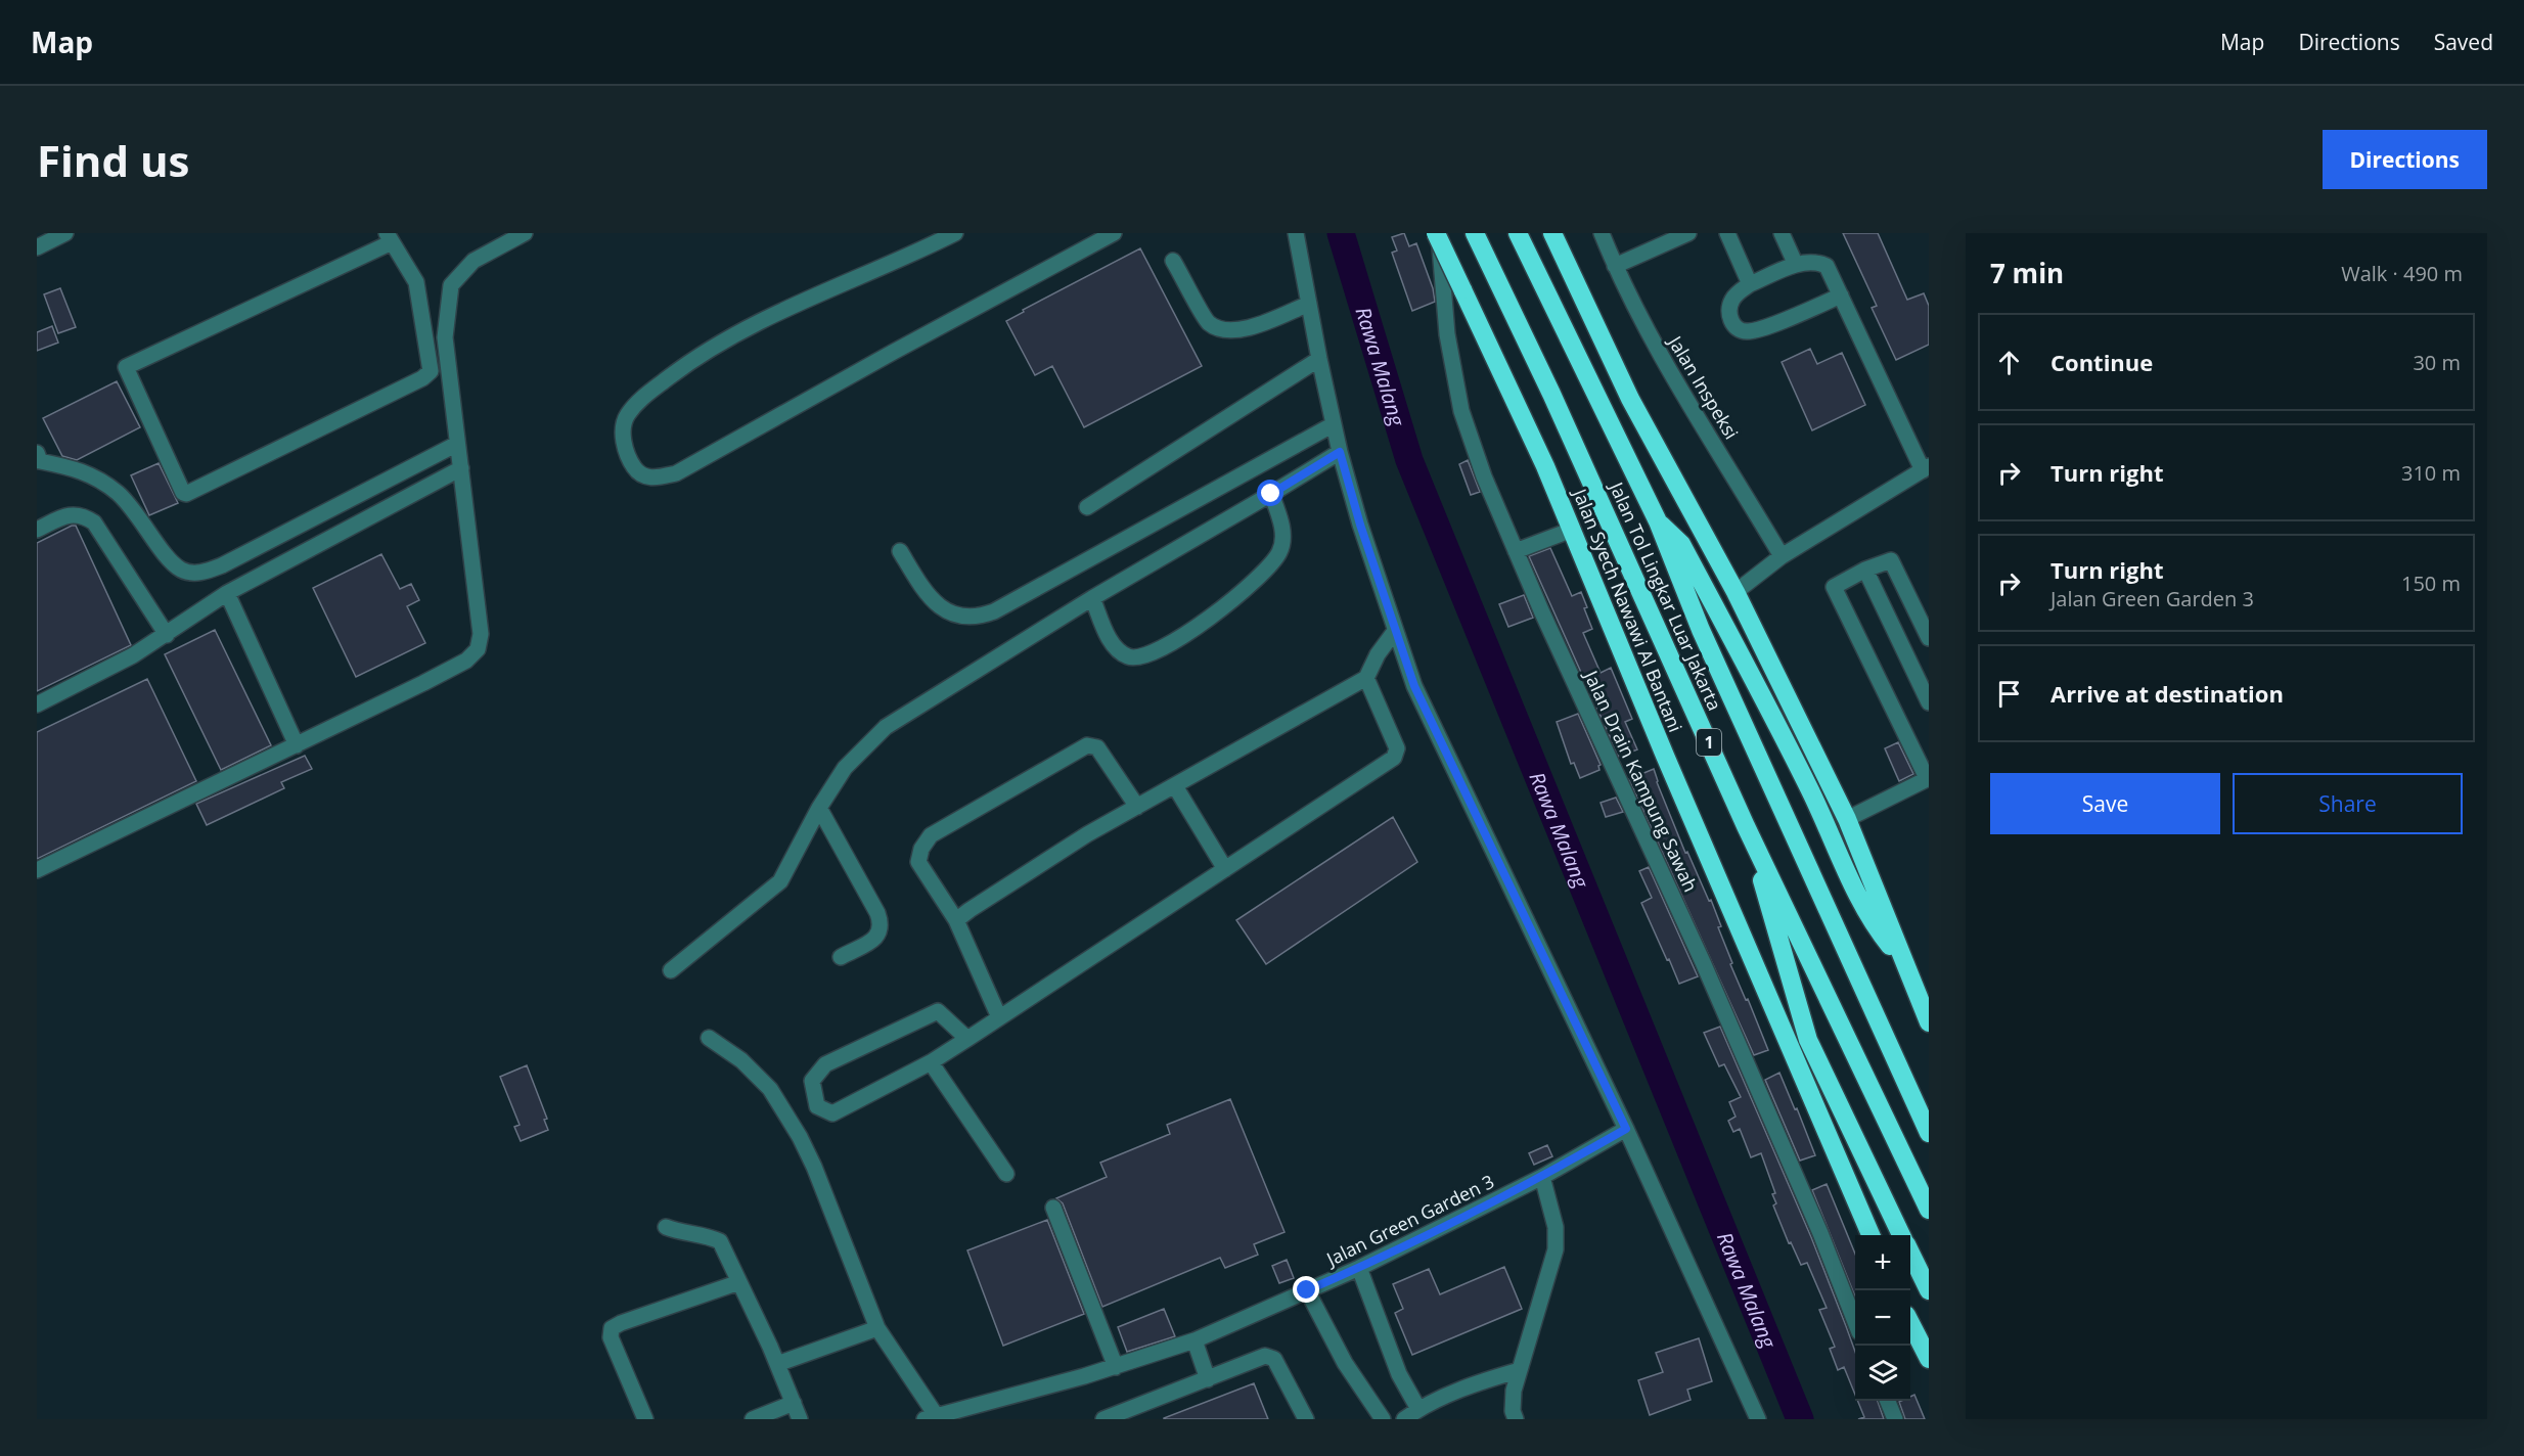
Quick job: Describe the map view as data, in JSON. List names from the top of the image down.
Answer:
{
  "streets": {
    "highway": ["Jalan Tol Lingkar Luar Jakarta", "Jalan Syech Nawawi Al Bantani", "1"],
    "street": ["Jalan Inspeksi", "Jalan Drain Kampung Sawah", "Jalan Green Garden 3"]
  },
  "crossings": [
    ["Jalan Syech Nawawi Al Bantani", "Jalan Drain Kampung Sawah"]
  ],
  "water": ["Rawa Malang"],
  "page": {
    "header": "Map",
    "nav": ["Map", "Directions", "Saved"],
    "buttons": [
      "Directions",
      ["Save", "Share"]
    ],
    "title": "Find us",
    "heading": ["7 min", "Walk · 490 m"],
    "list": [
      ["Continue", "30 m"],
      ["Turn right", "310 m"],
      ["Turn right", "Jalan Green Garden 3", "150 m"],
      "Arrive at destination"
    ],
    "map_buttons": ["+", "−"]
  }
}
